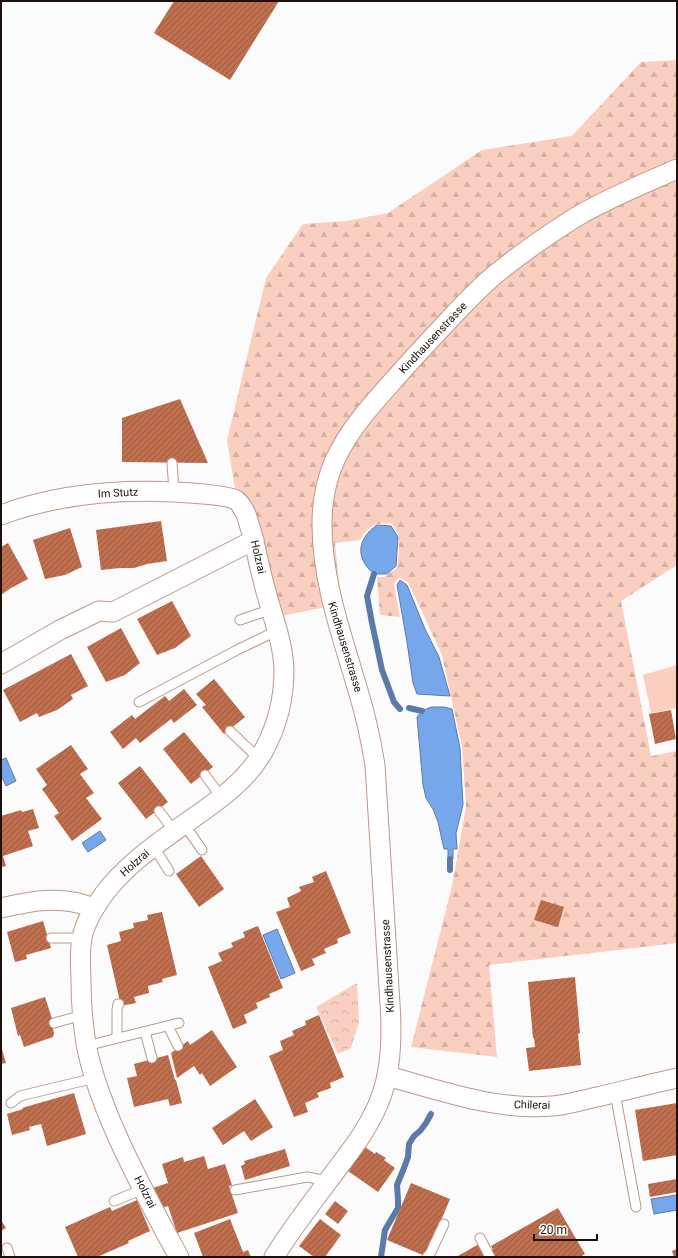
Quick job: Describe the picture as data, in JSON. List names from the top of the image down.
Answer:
{
  "streets": {
    "street": [
      "Kindhausenstrasse",
      "Im Stutz",
      "Holzrai",
      "Chilerai"
    ]
  },
  "crossings": [
    ["Kindhausenstrasse", "Chilerai"],
    ["Im Stutz", "Holzrai"]
  ],
  "scale_bar": "20 m"
}
